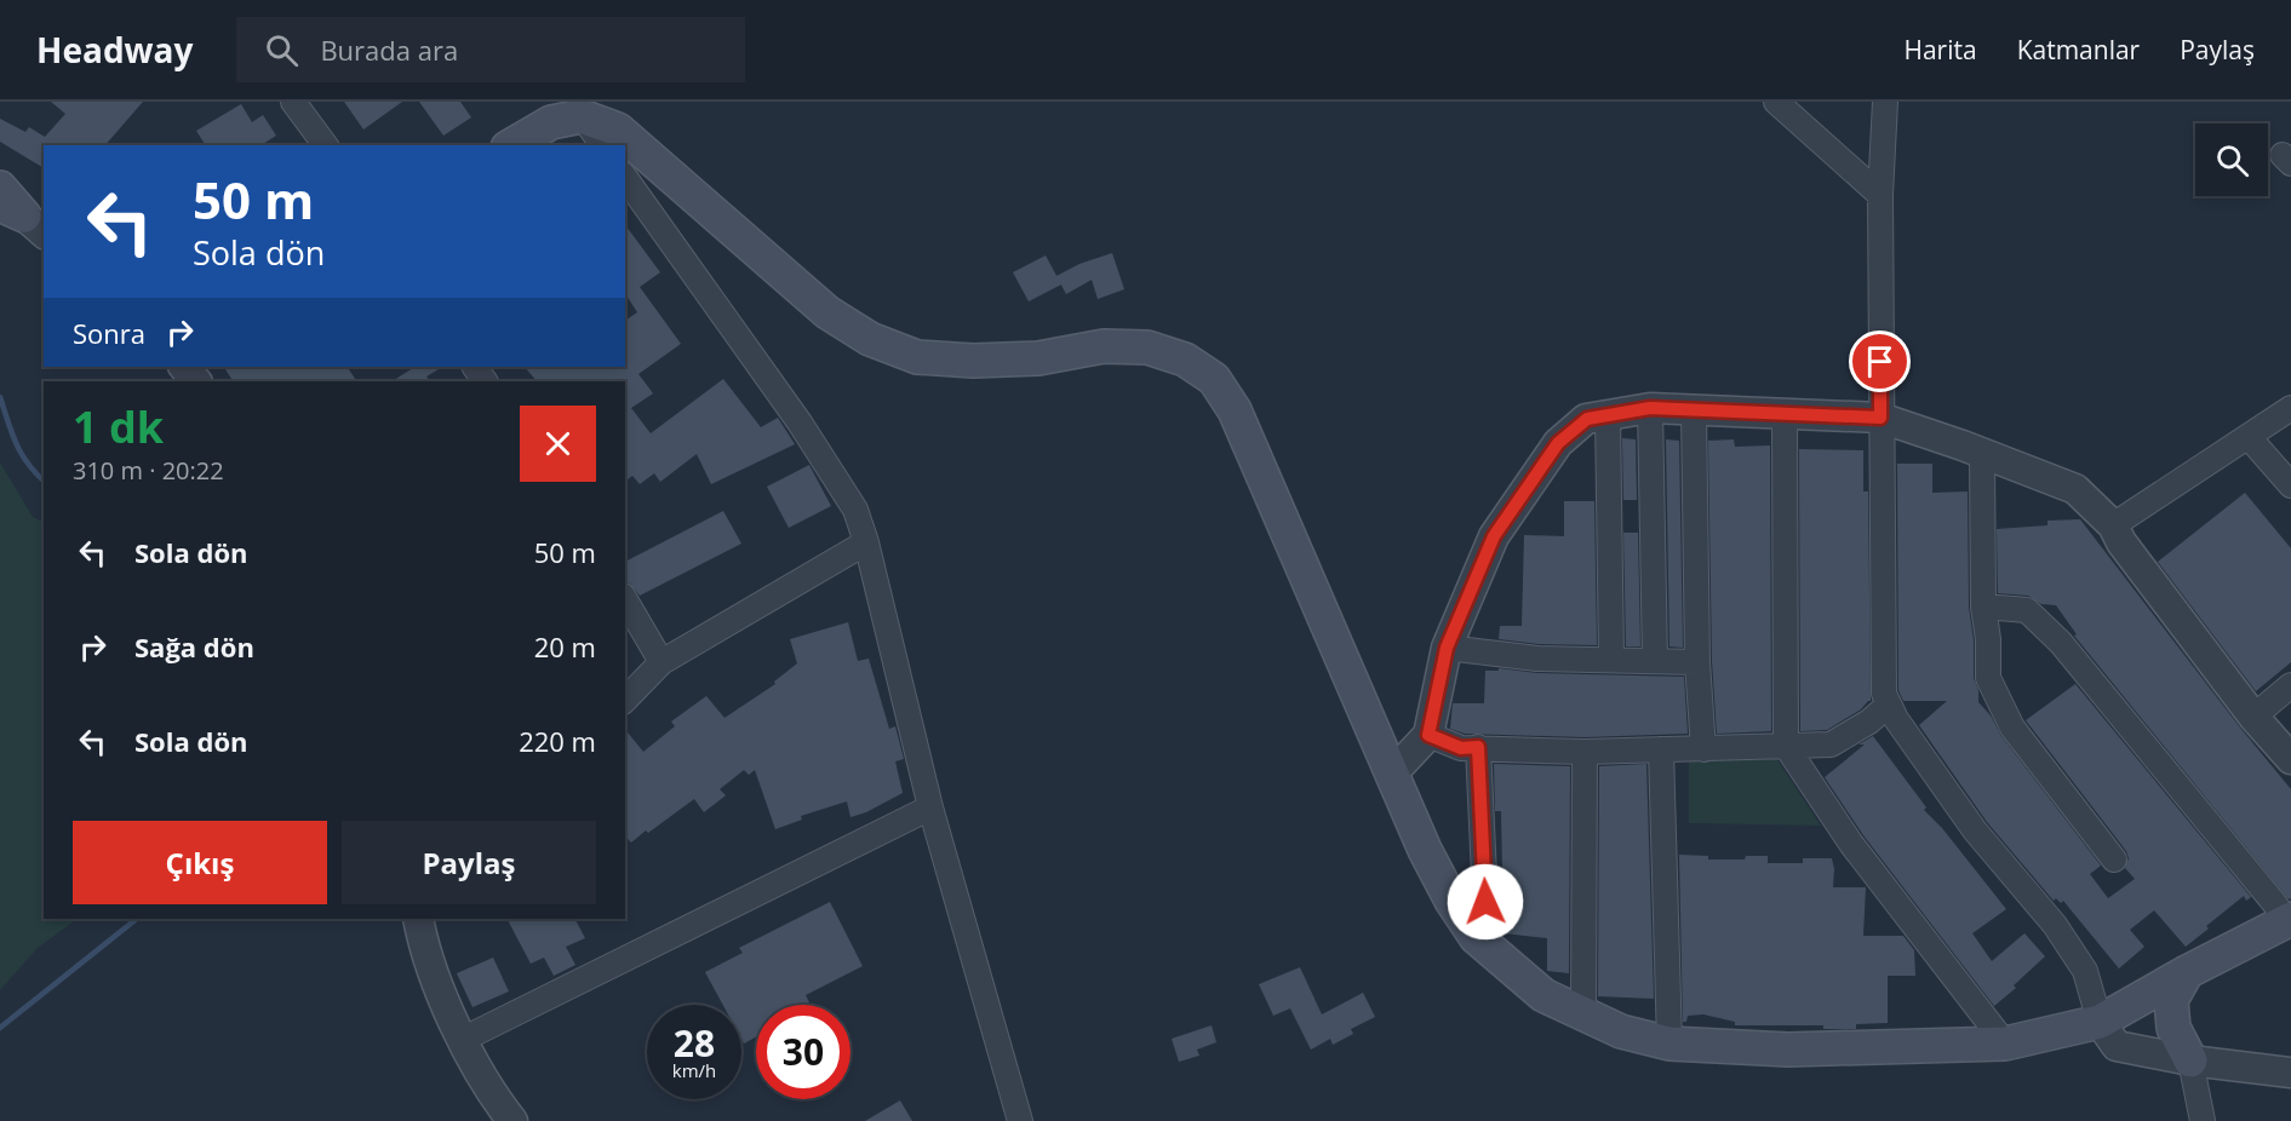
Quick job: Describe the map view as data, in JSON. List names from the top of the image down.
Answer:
{
  "page": {
    "header": "Headway",
    "search": "Burada ara",
    "nav": ["Harita", "Katmanlar", "Paylaş"],
    "turn": ["50 m", "Sola dön"],
    "then": "Sonra",
    "heading": ["1 dk", "310 m · 20:22"],
    "list": [
      {
        "name": "Sola dön",
        "value": "50 m"
      },
      {
        "name": "Sağa dön",
        "value": "20 m"
      },
      {
        "name": "Sola dön",
        "value": "220 m"
      }
    ],
    "buttons": ["Çıkış", "Paylaş"],
    "speed": "28 km/h",
    "limit": "30"
  }
}
